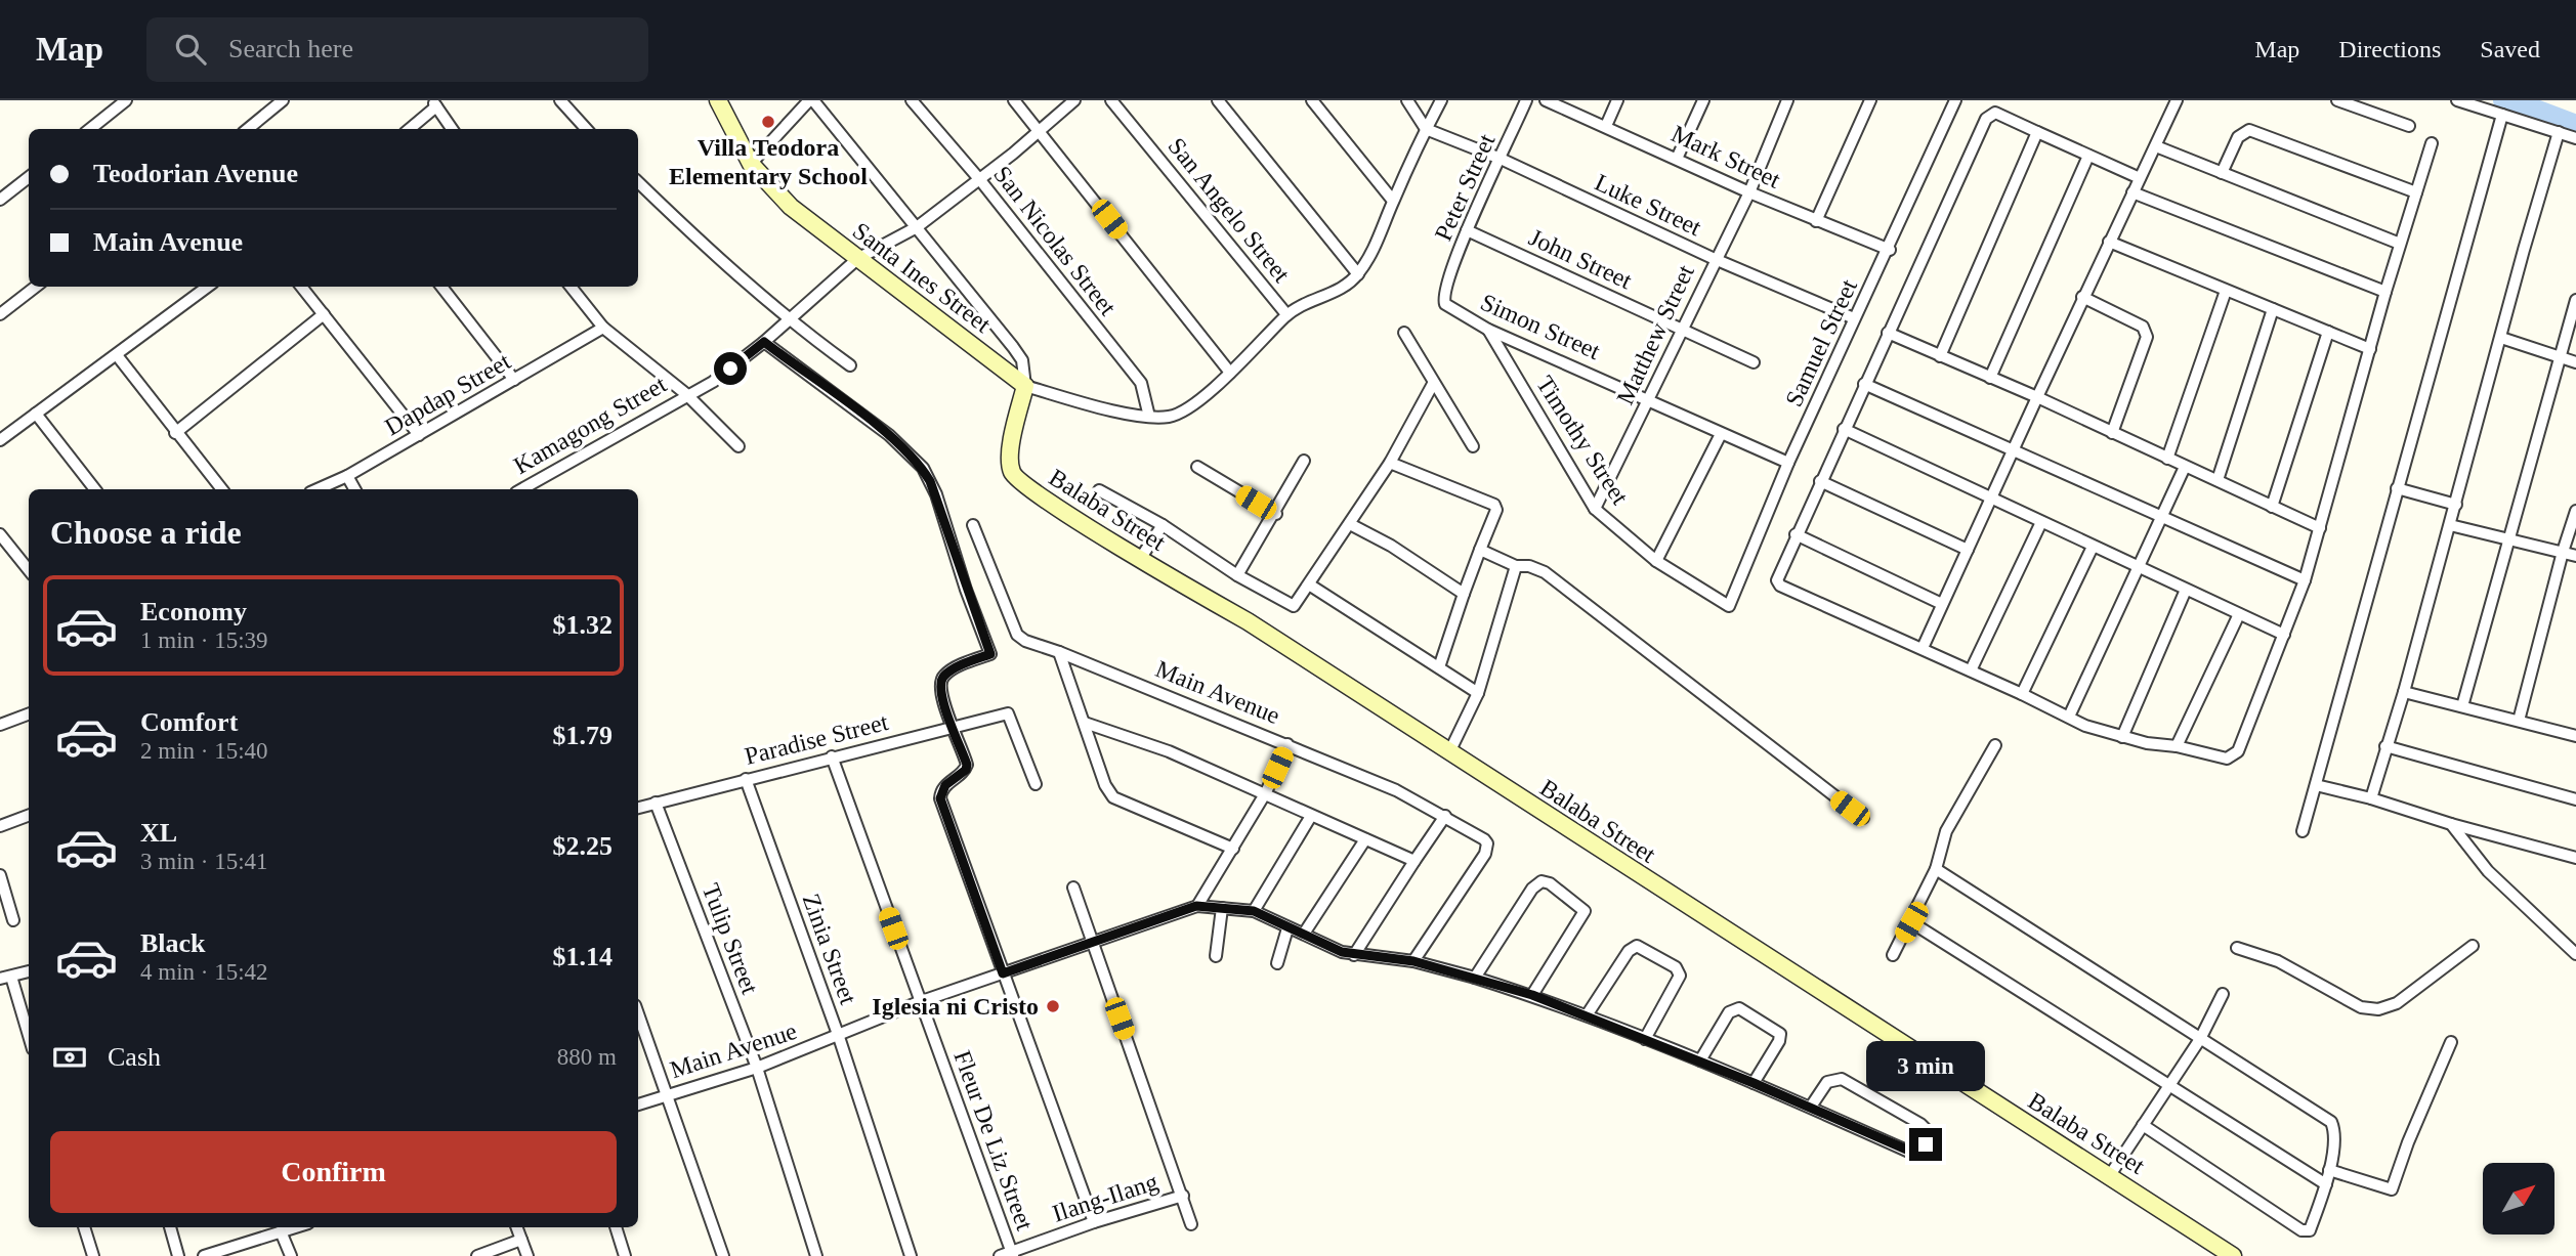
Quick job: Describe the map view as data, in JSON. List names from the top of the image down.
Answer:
{
  "streets": {
    "street": [
      "Mark Street",
      "Peter Street",
      "Luke Street",
      "San Angelo Street",
      "San Nicolas Street",
      "John Street",
      "Santa Ines Street",
      "Simon Street",
      "Matthew Street",
      "Samuel Street",
      "Dapdap Street",
      "Kamagong Street",
      "Timothy Street",
      "Balaba Street",
      "Main Avenue",
      "Paradise Street",
      "Tulip Street",
      "Zinia Street",
      "Fleur De Liz Street",
      "Ilang-Ilang"
    ]
  },
  "crossings": [
    ["Mark Street", "Matthew Street"],
    ["Mark Street", "Samuel Street"],
    ["Peter Street", "Luke Street"],
    ["Peter Street", "John Street"],
    ["Peter Street", "Simon Street"],
    ["Luke Street", "Matthew Street"],
    ["Luke Street", "Samuel Street"],
    ["San Nicolas Street", "Santa Ines Street"],
    ["San Nicolas Street", "Kamagong Street"],
    ["John Street", "Matthew Street"],
    ["Santa Ines Street", "Kamagong Street"],
    ["Santa Ines Street", "Balaba Street"],
    ["Simon Street", "Matthew Street"],
    ["Simon Street", "Samuel Street"],
    ["Simon Street", "Timothy Street"],
    ["Matthew Street", "Timothy Street"],
    ["Samuel Street", "Timothy Street"],
    ["Main Avenue", "Tulip Street"],
    ["Main Avenue", "Zinia Street"],
    ["Main Avenue", "Fleur De Liz Street"],
    ["Paradise Street", "Tulip Street"],
    ["Paradise Street", "Zinia Street"],
    ["Paradise Street", "Fleur De Liz Street"],
    ["Fleur De Liz Street", "Ilang-Ilang"]
  ],
  "places": ["Villa Teodora Elementary School", "Iglesia ni Cristo"],
  "north": "top right",
  "page": {
    "header": "Map",
    "search": "Search here",
    "nav": ["Map", "Directions", "Saved"],
    "banner": ["Teodorian Avenue", "Main Avenue"],
    "heading": "Choose a ride",
    "list": [
      {
        "name": "Economy",
        "note": "1 min · 15:39",
        "value": "$1.32"
      },
      {
        "name": "Comfort",
        "note": "2 min · 15:40",
        "value": "$1.79"
      },
      {
        "name": "XL",
        "note": "3 min · 15:41",
        "value": "$2.25"
      },
      {
        "name": "Black",
        "note": "4 min · 15:42",
        "value": "$1.14"
      }
    ],
    "pay": ["Cash", "880 m"],
    "bubble": "3 min",
    "buttons": "Confirm"
  }
}
